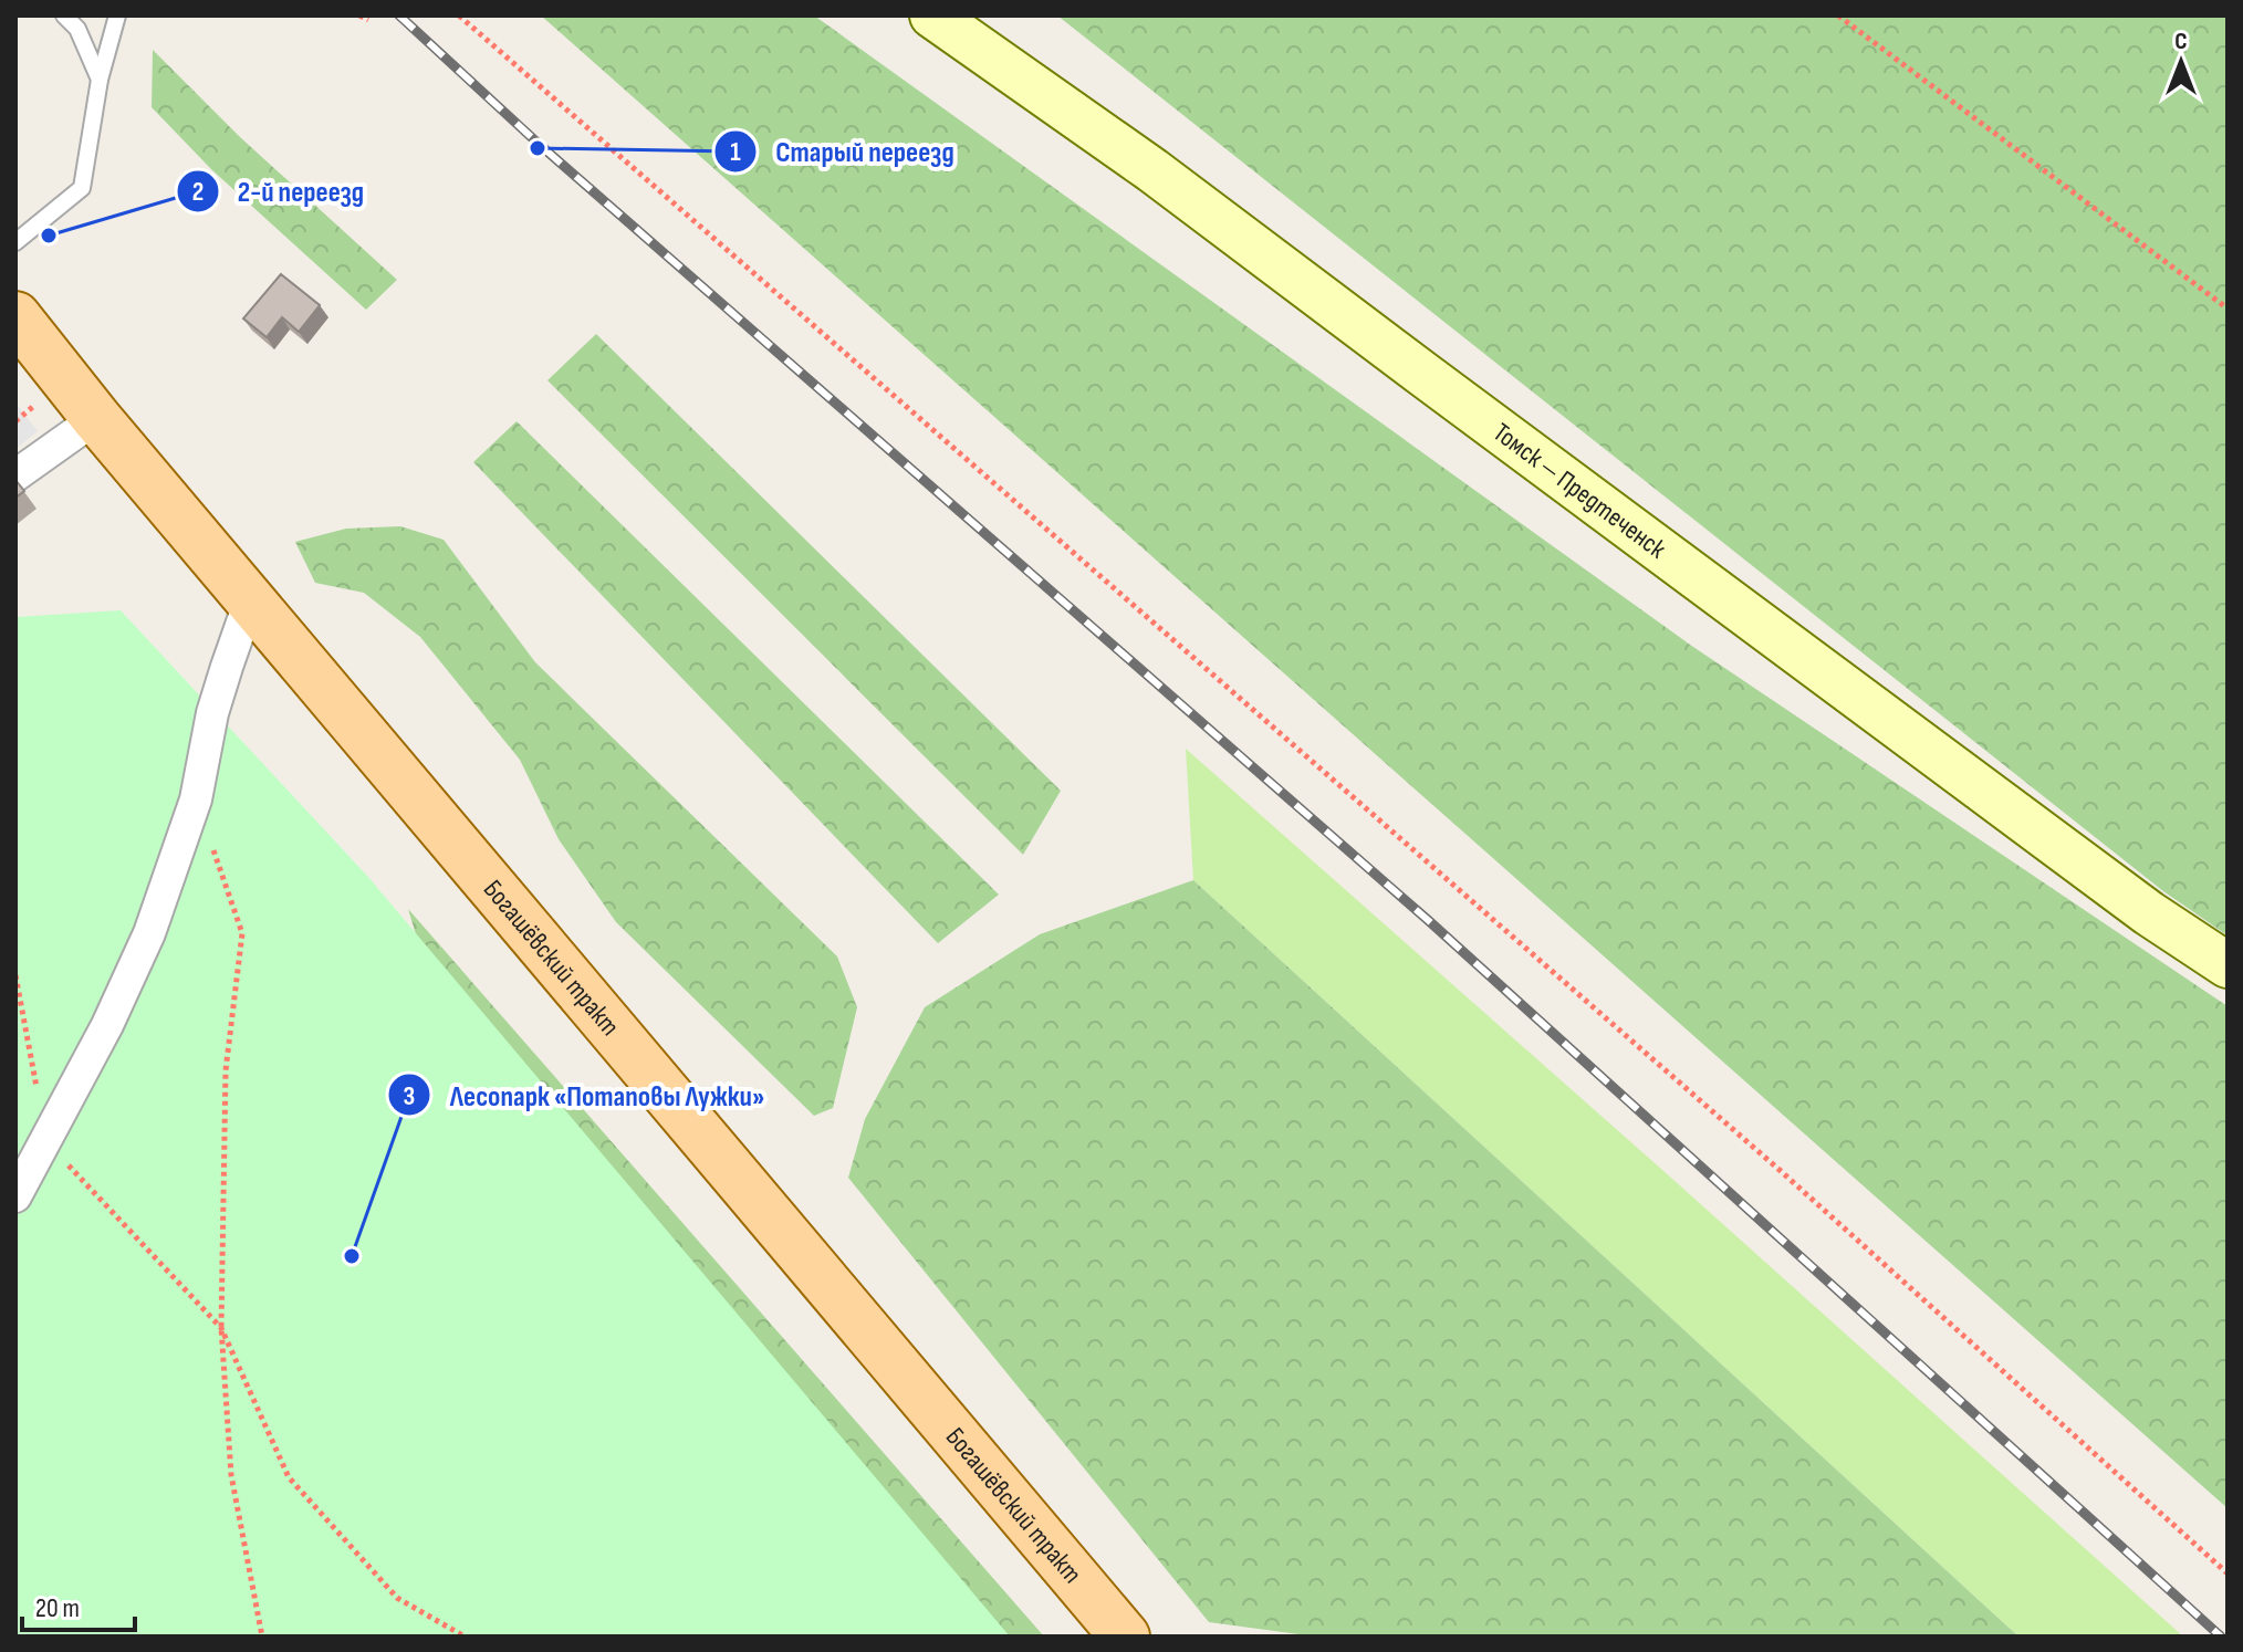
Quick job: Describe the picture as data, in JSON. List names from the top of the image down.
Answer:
{
  "streets": {
    "main road": ["Томск — Предтеченск", "Богашёвский тракт"]
  },
  "places": ["Старый переезд", "2-й переезд", "Лесопарк «Потаповы Лужки»"],
  "scale_bar": "20 m",
  "north": "top"
}
